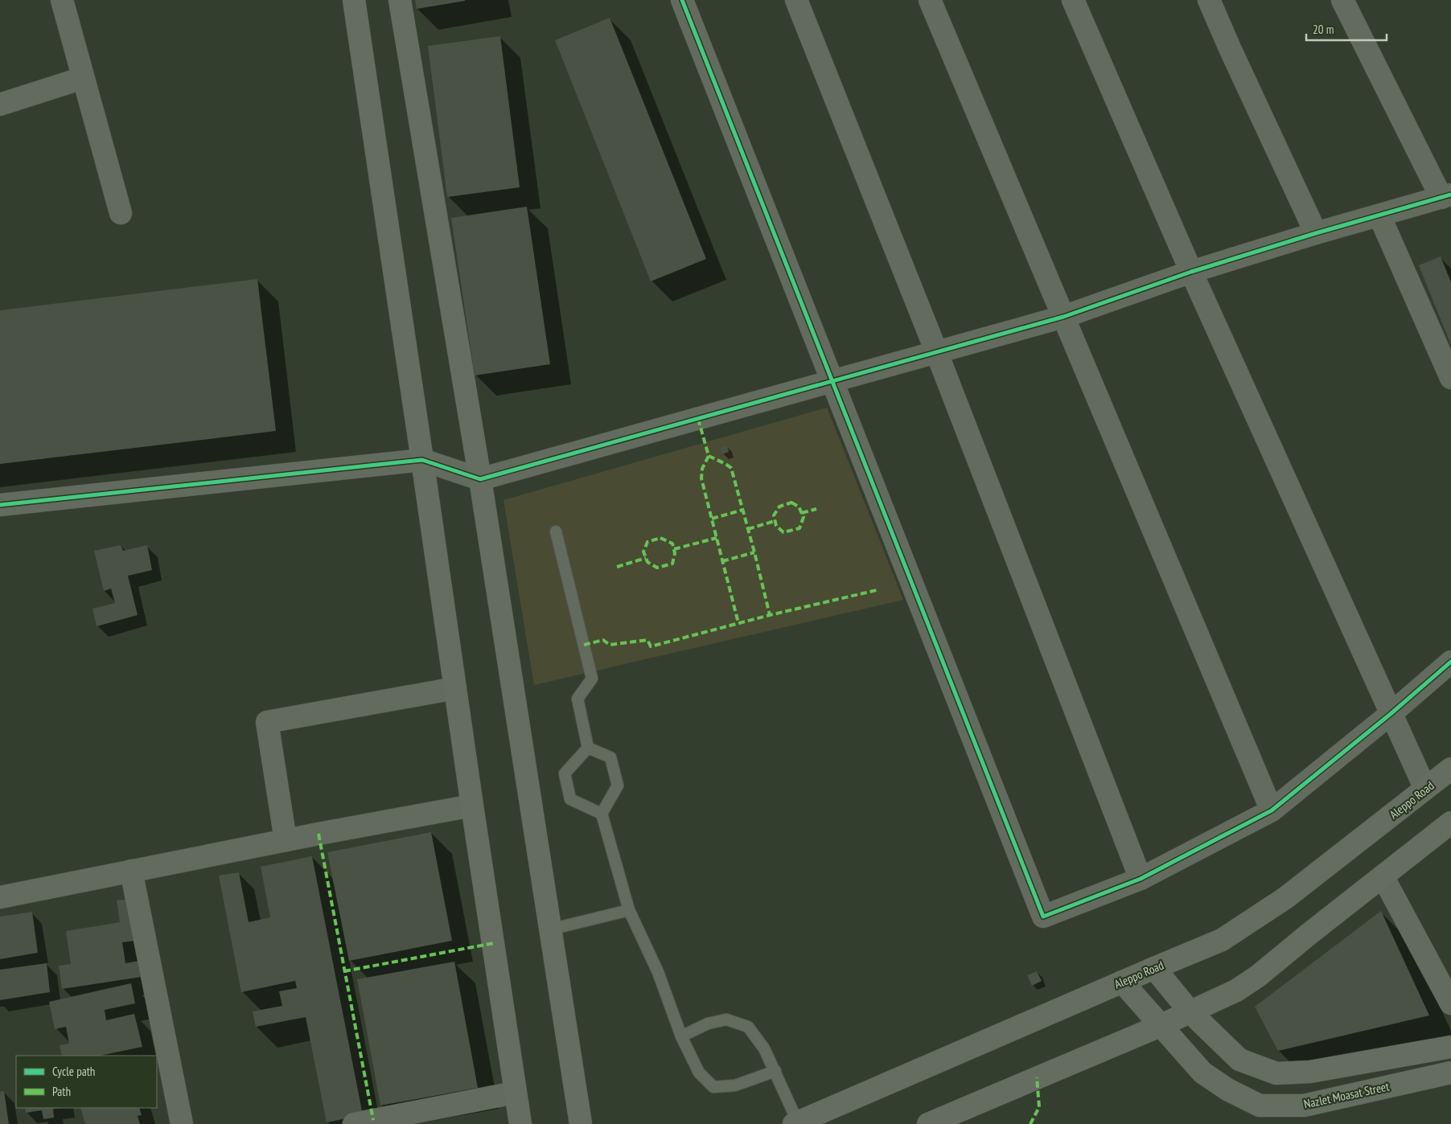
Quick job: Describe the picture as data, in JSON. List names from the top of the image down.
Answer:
{
  "streets": {
    "main road": ["Aleppo Road", "Nazlet Moasat Street"]
  },
  "crossings": [
    ["Aleppo Road", "Nazlet Moasat Street"]
  ],
  "legend": ["Cycle path", "Path"],
  "scale_bar": "20 m"
}
